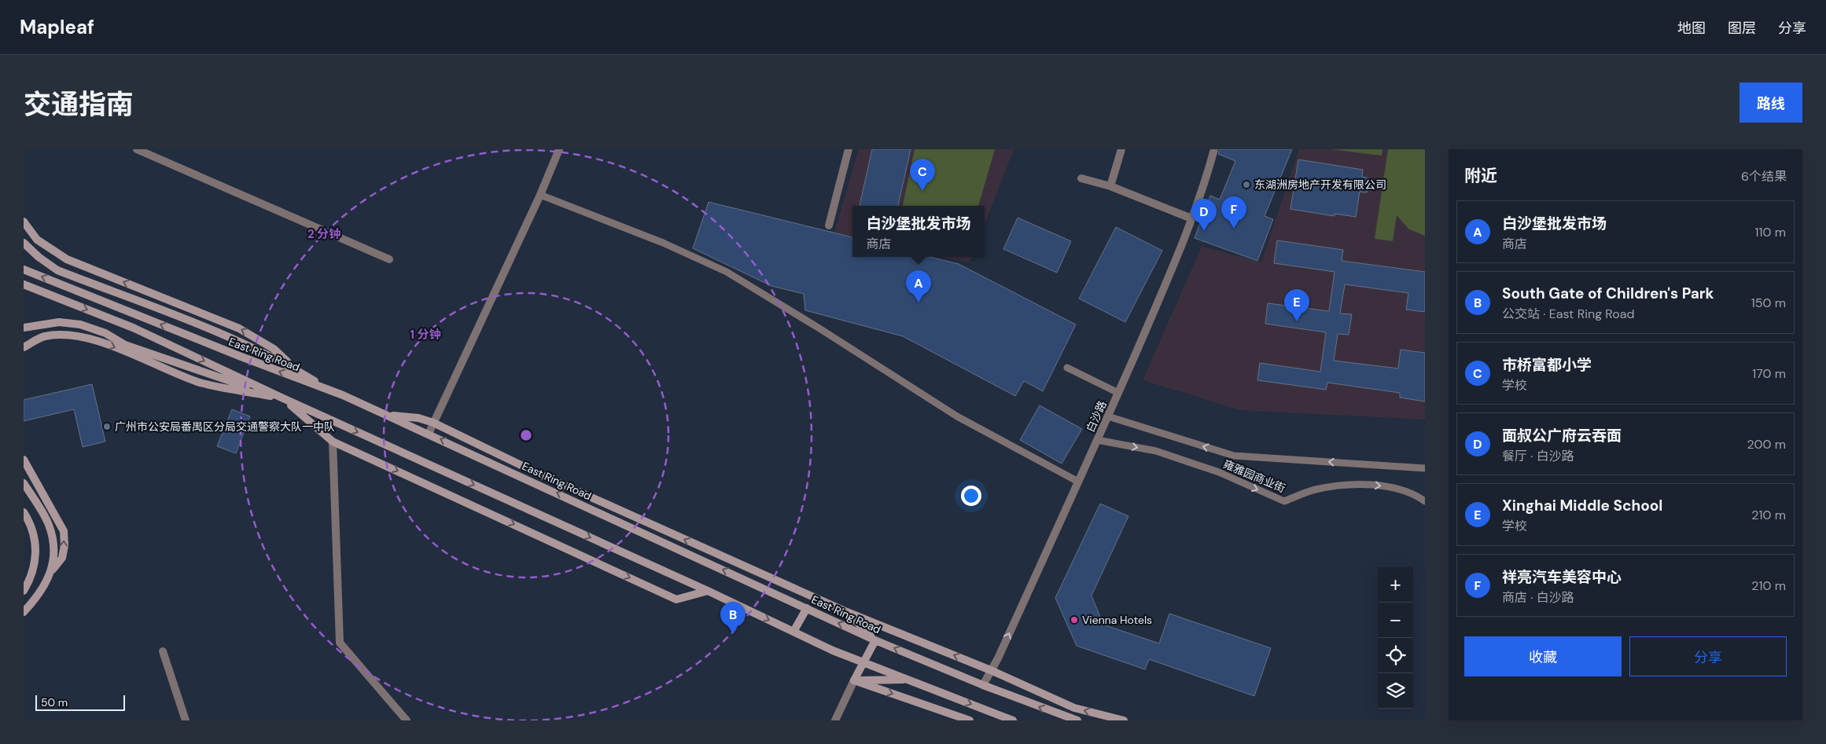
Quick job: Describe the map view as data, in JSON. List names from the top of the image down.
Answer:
{
  "streets": {
    "main road": ["East Ring Road"],
    "street": ["白沙路"],
    "lane": ["雍雅园商业街"]
  },
  "crossings": [
    ["East Ring Road", "白沙路"],
    ["白沙路", "雍雅园商业街"]
  ],
  "one_way": ["白沙路"],
  "places": ["东湖洲房地产开发有限公司", "广州市公安局番禺区分局交通警察大队一中队", "Vienna Hotels"],
  "scale_bar": "50 m",
  "page": {
    "header": "Mapleaf",
    "nav": ["地图", "图层", "分享"],
    "title": "交通指南",
    "buttons": [
      "路线",
      ["收藏", "分享"]
    ],
    "heading": ["附近", "6个结果"],
    "pins": [
      "C",
      "F",
      "D",
      "A",
      "E",
      "B"
    ],
    "list": [
      {
        "mark": "A",
        "name": "白沙堡批发市场",
        "note": "商店",
        "value": "110 m"
      },
      {
        "mark": "B",
        "name": "South Gate of Children's Park",
        "note": "公交站 · East Ring Road",
        "value": "150 m"
      },
      {
        "mark": "C",
        "name": "市桥富都小学",
        "note": "学校",
        "value": "170 m"
      },
      {
        "mark": "D",
        "name": "面叔公广府云吞面",
        "note": "餐厅 · 白沙路",
        "value": "200 m"
      },
      {
        "mark": "E",
        "name": "Xinghai Middle School",
        "note": "学校",
        "value": "210 m"
      },
      {
        "mark": "F",
        "name": "祥亮汽车美容中心",
        "note": "商店 · 白沙路",
        "value": "210 m"
      }
    ],
    "popup": ["白沙堡批发市场", "商店"],
    "map_buttons": ["+", "−"],
    "scale": "50 m"
  },
  "rings": ["2 分钟", "1 分钟"]
}
